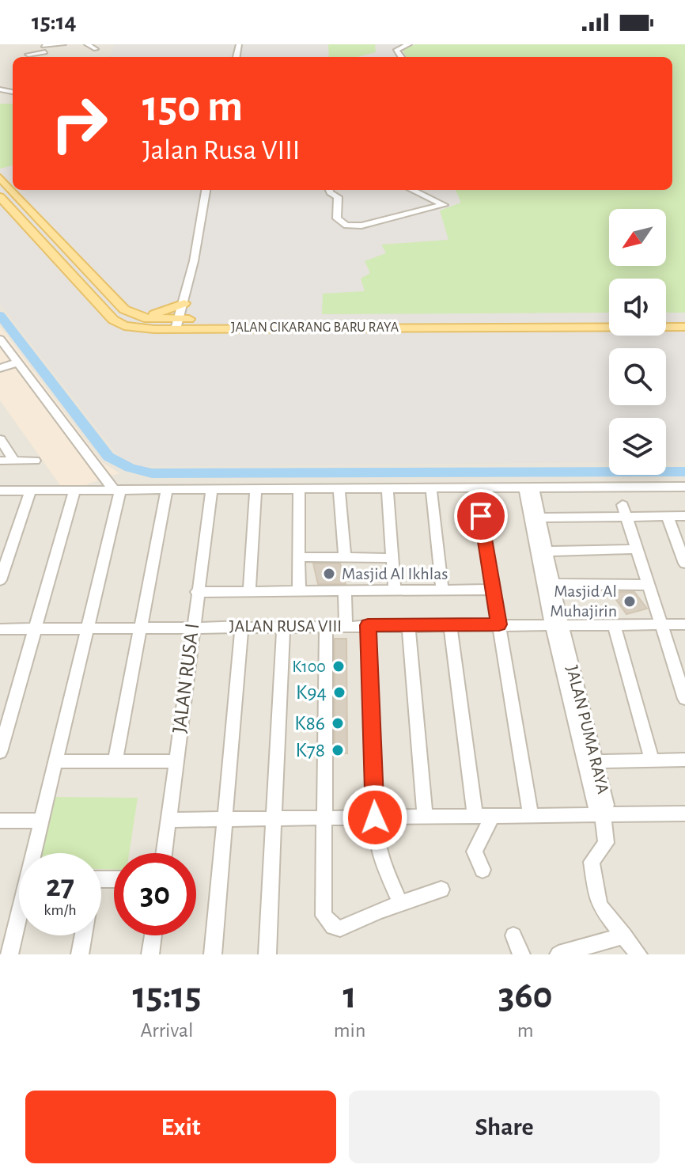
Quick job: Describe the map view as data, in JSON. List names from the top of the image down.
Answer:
{
  "streets": {
    "main road": ["JALAN CIKARANG BARU RAYA"],
    "street": ["JALAN RUSA VIII", "JALAN RUSA I", "JALAN PUMA RAYA"]
  },
  "crossings": [
    ["JALAN RUSA VIII", "JALAN RUSA I"],
    ["JALAN RUSA VIII", "JALAN PUMA RAYA"]
  ],
  "places": [
    "Masjid Al Ikhlas",
    "Masjid Al Muhajirin",
    "K100",
    "K94",
    "K86",
    "K78"
  ],
  "north": "bottom left",
  "page": {
    "status": "15:14",
    "turn": ["150 m", "Jalan Rusa VIII"],
    "speed": "27 km/h",
    "limit": "30",
    "eta": [
      "15:15",
      "Arrival",
      "1",
      "min",
      "360",
      "m"
    ],
    "buttons": ["Exit", "Share"]
  }
}
